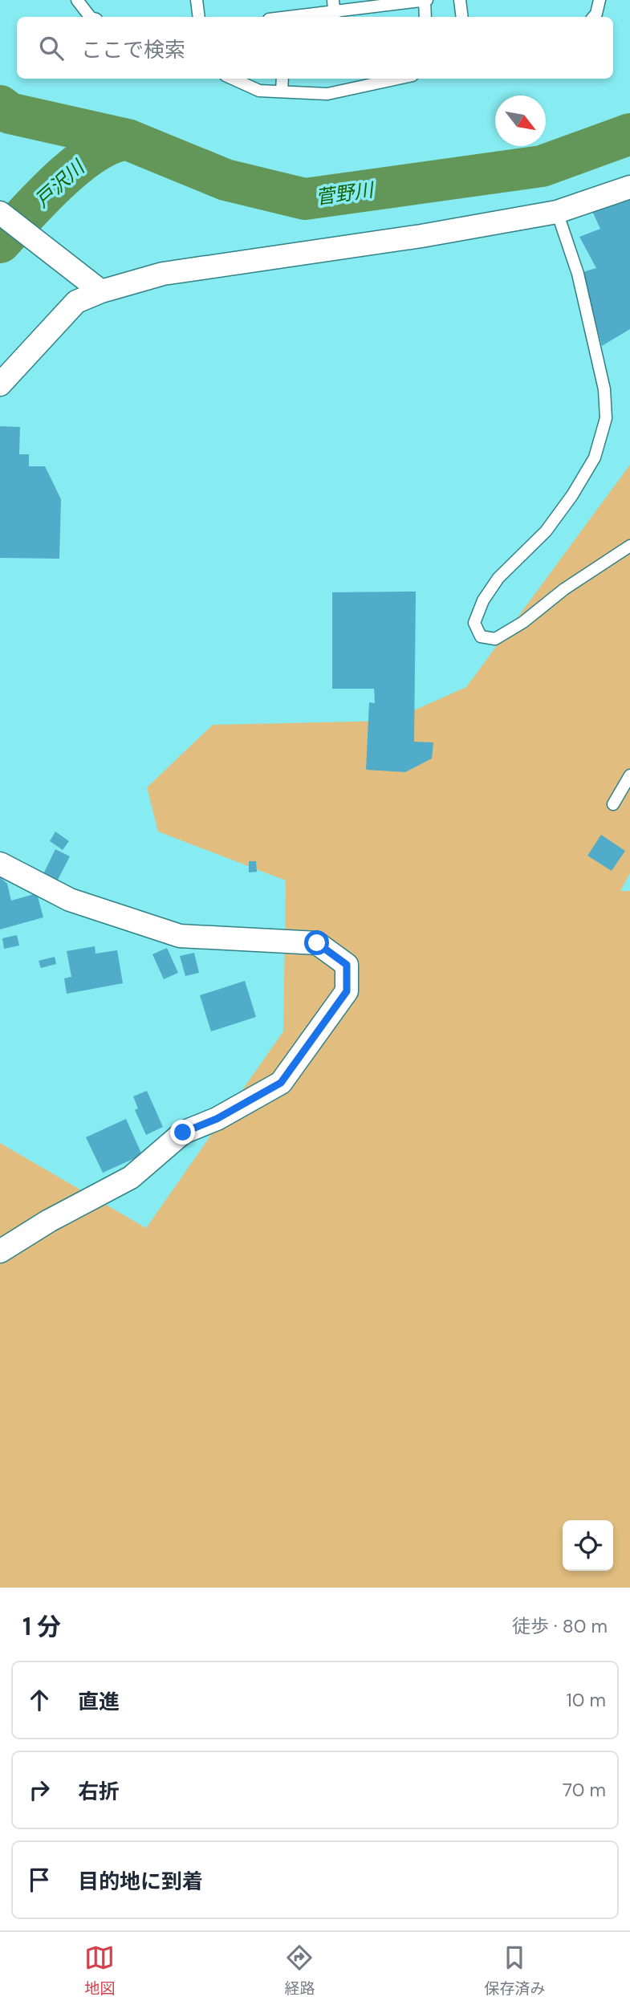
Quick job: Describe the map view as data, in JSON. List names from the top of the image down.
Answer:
{
  "water": ["戸沢川", "菅野川"],
  "north": "bottom right",
  "page": {
    "search": "ここで検索",
    "heading": ["1 分", "徒歩 · 80 m"],
    "list": [
      ["直進", "10 m"],
      ["右折", "70 m"],
      "目的地に到着"
    ],
    "nav": ["地図", "経路", "保存済み"]
  }
}
